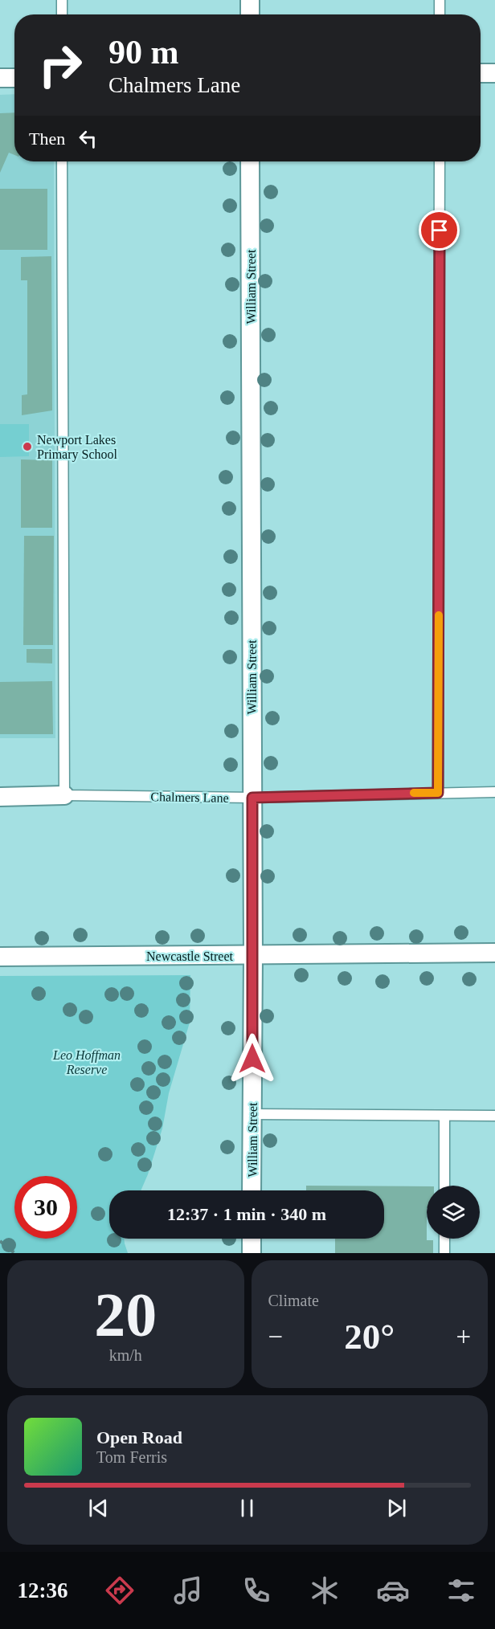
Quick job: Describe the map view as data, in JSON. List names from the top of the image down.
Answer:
{
  "streets": {
    "street": ["William Street", "Chalmers Lane", "Newcastle Street"]
  },
  "crossings": [
    ["William Street", "Chalmers Lane"],
    ["William Street", "Newcastle Street"]
  ],
  "parks": ["Leo Hoffman Reserve"],
  "places": ["Newport Lakes Primary School"],
  "page": {
    "turn": ["90 m", "Chalmers Lane"],
    "then": "Then",
    "limit": "30",
    "trip": "12:37 · 1 min · 340 m",
    "tile": [
      ["20", "km/h"],
      "Climate"
    ],
    "heat": ["−", "20°", "+"],
    "song": ["Open Road", "Tom Ferris"],
    "tabs": "12:36"
  }
}
